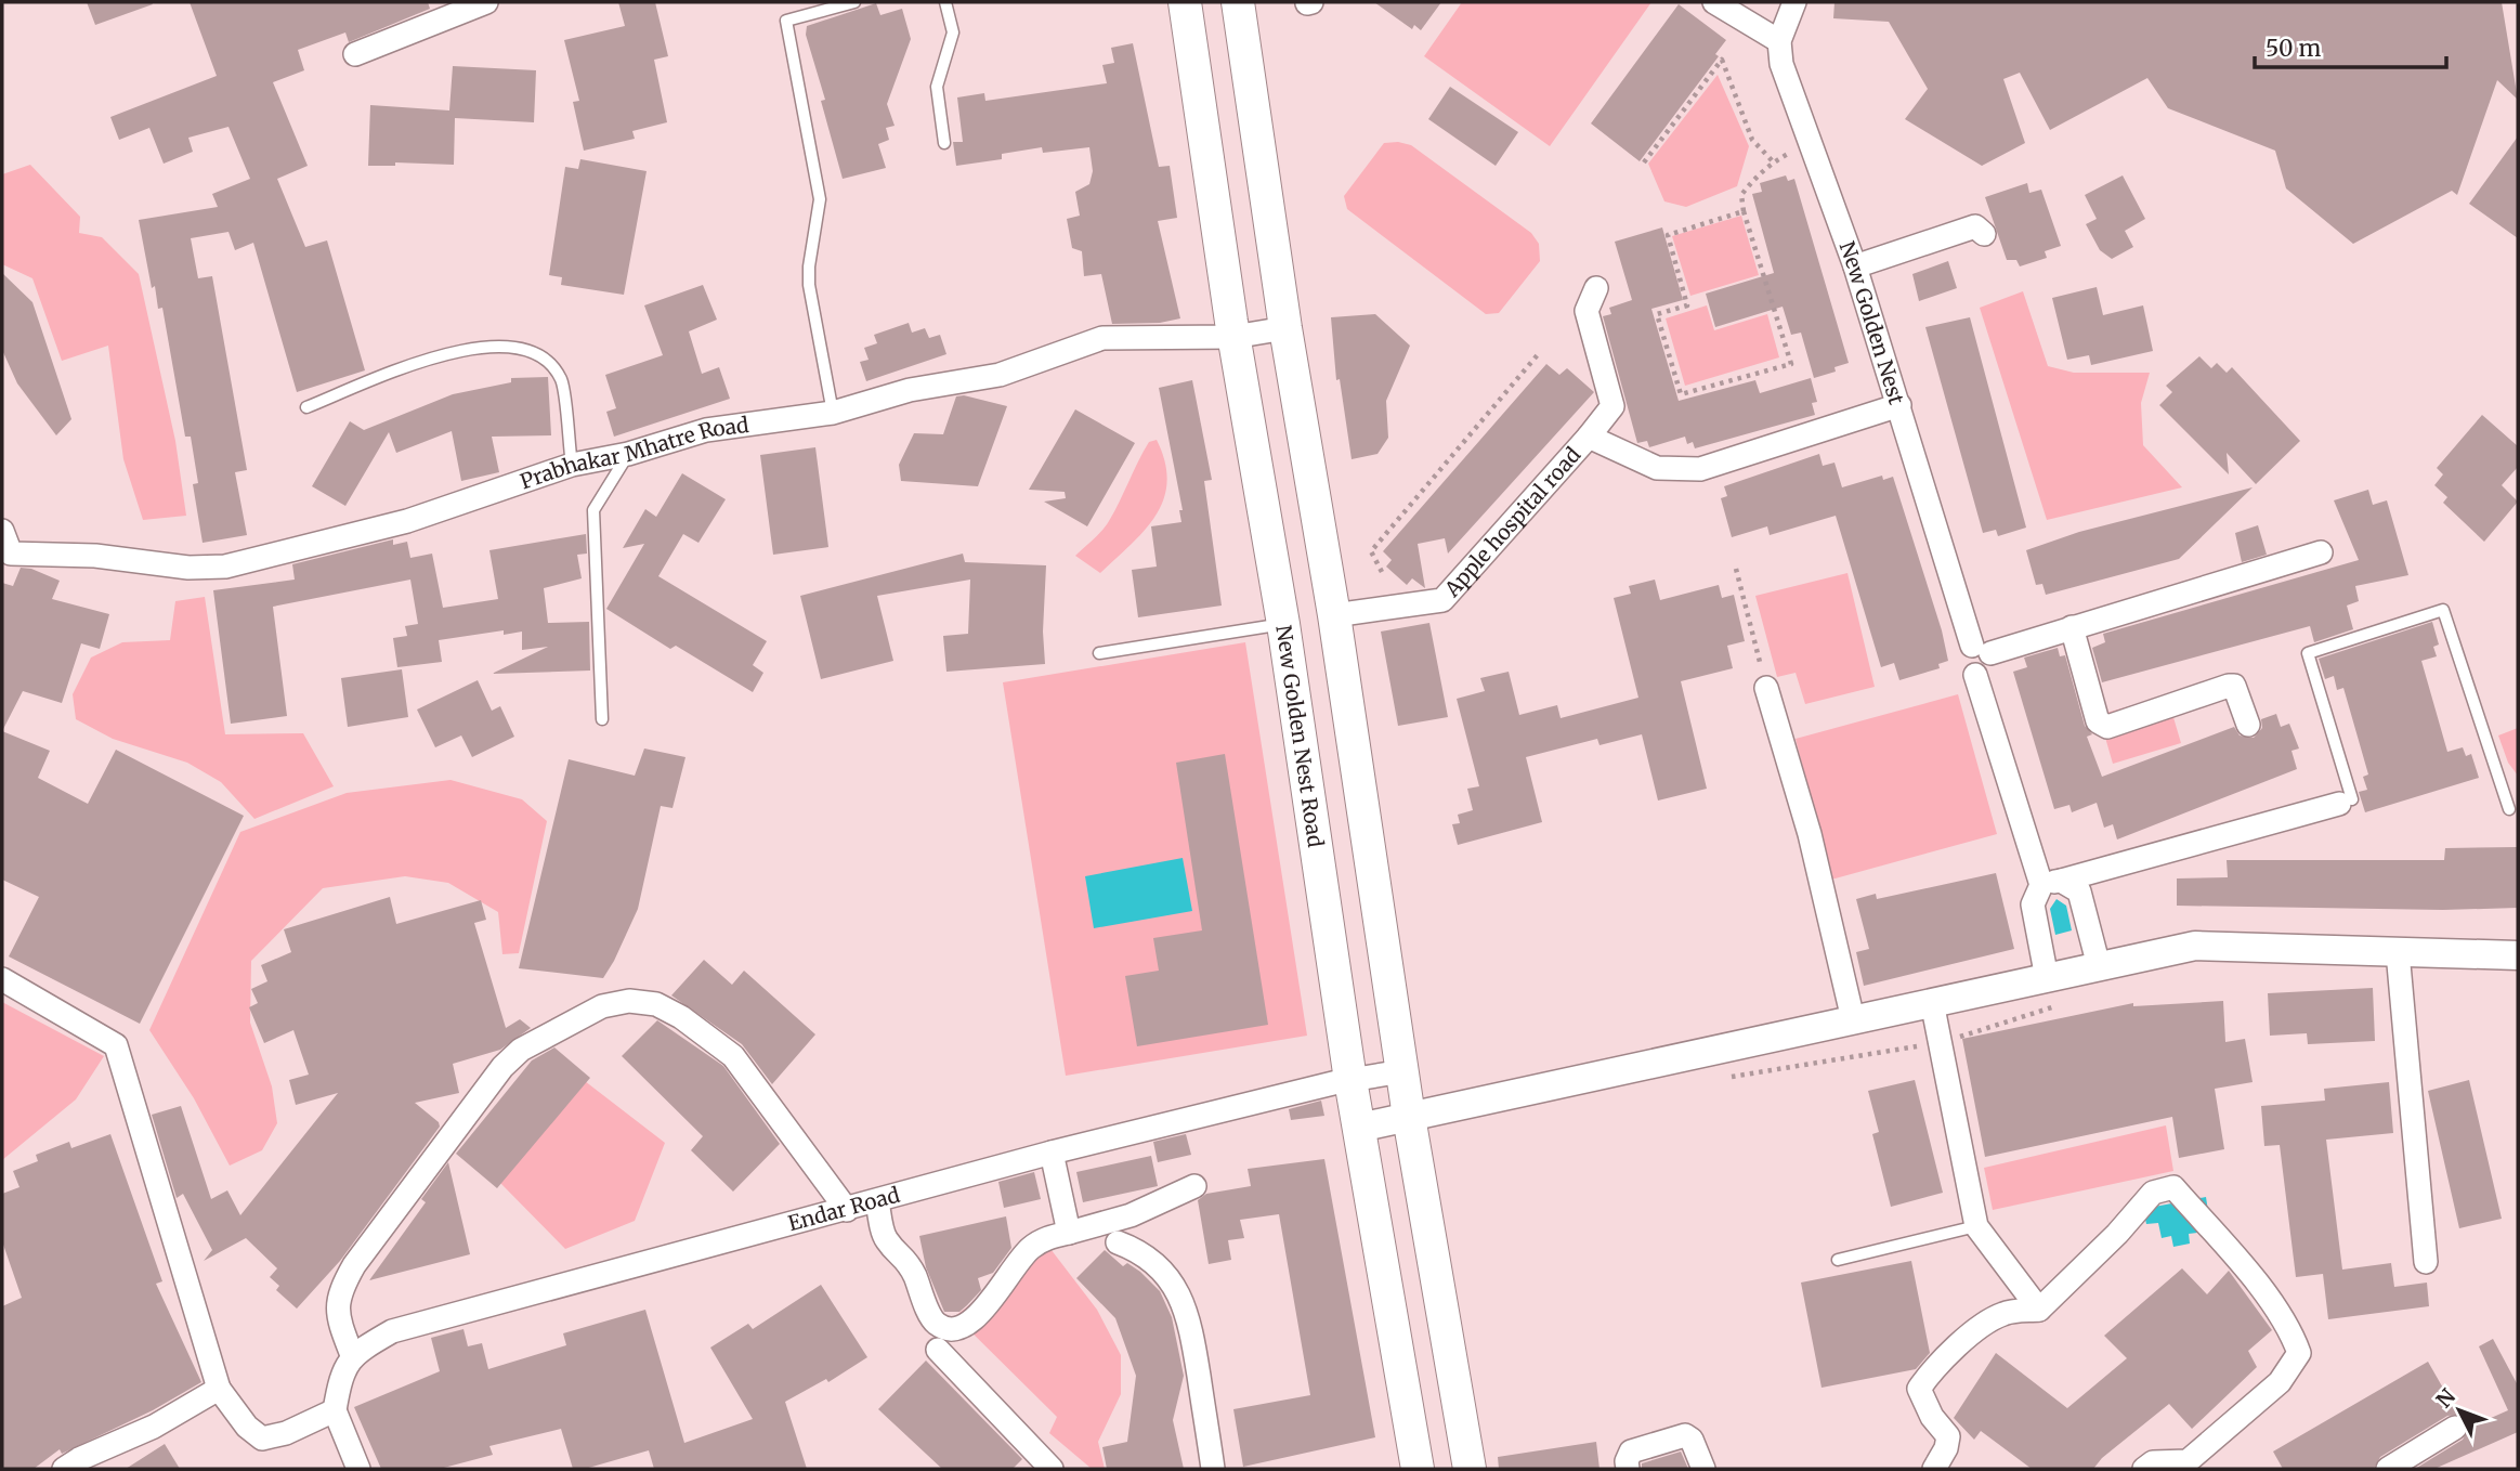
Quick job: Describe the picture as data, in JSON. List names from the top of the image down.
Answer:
{
  "streets": {
    "main road": ["New Golden Nest Road"],
    "street": [
      "New Golden Nest",
      "Prabhakar Mhatre Road",
      "Apple hospital road",
      "Endar Road"
    ]
  },
  "crossings": [
    ["New Golden Nest", "Apple hospital road"],
    ["Prabhakar Mhatre Road", "New Golden Nest Road"],
    ["New Golden Nest Road", "Endar Road"]
  ],
  "scale_bar": "50 m",
  "north": "top left"
}
